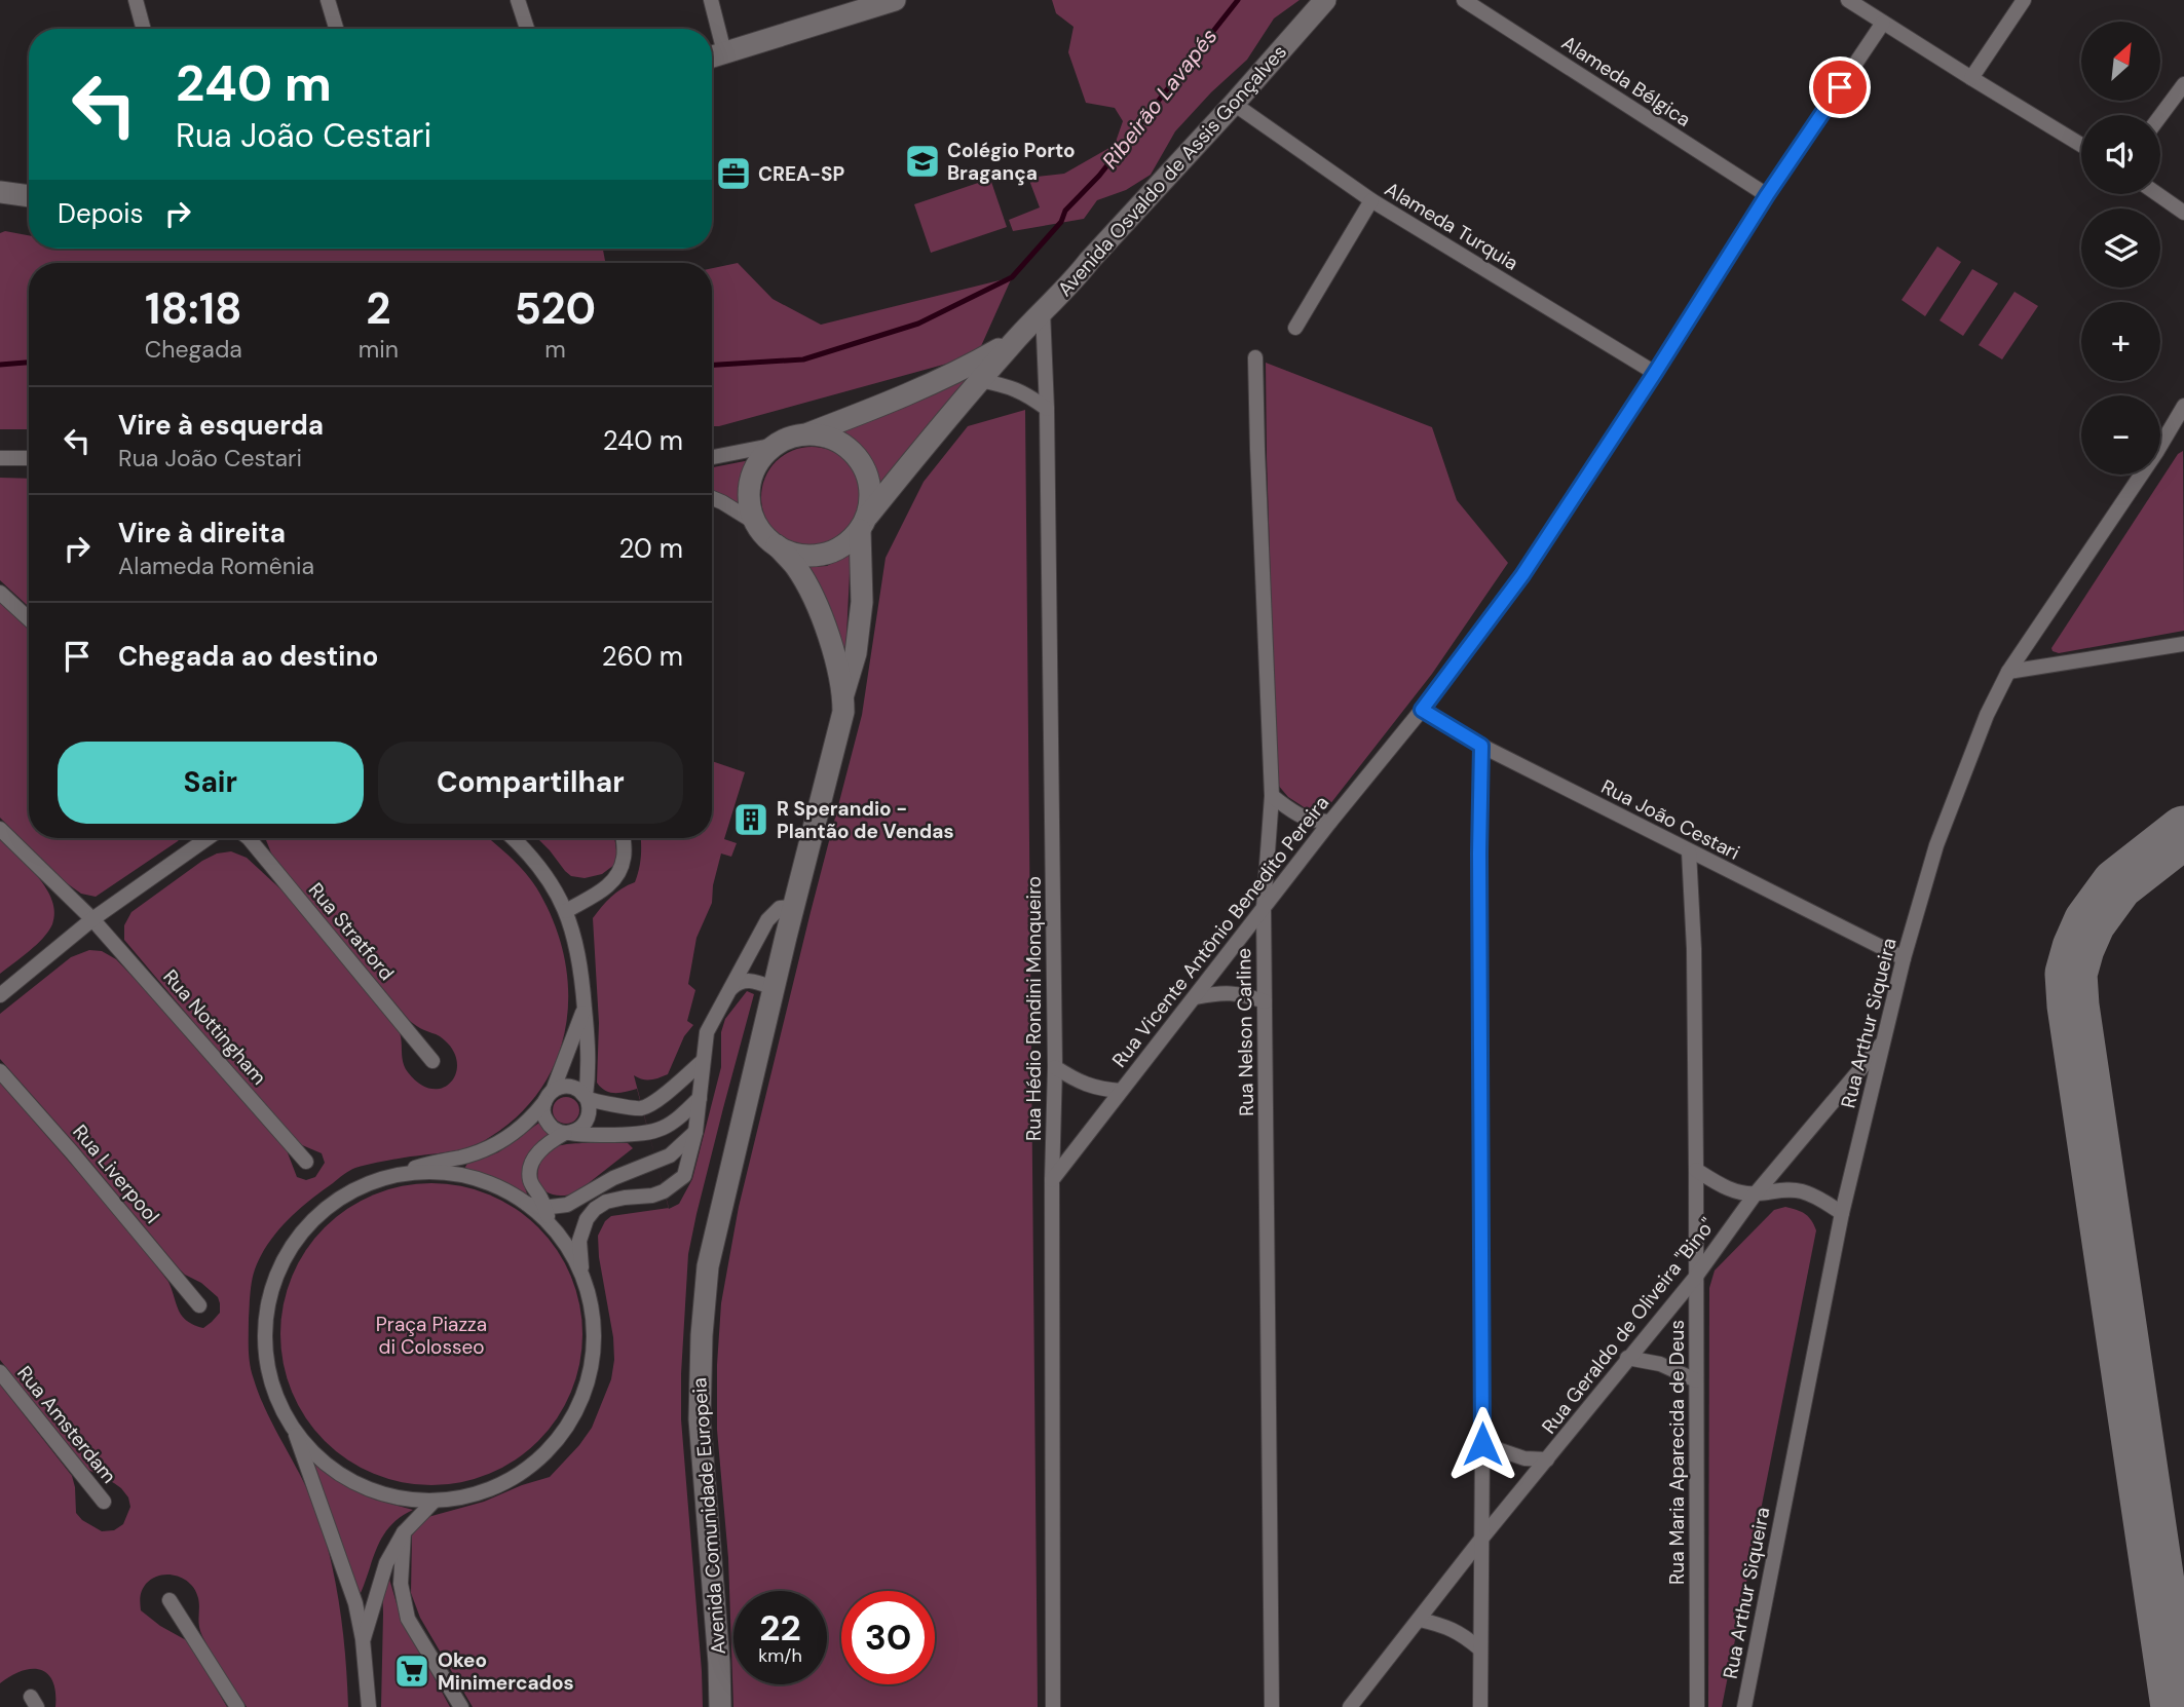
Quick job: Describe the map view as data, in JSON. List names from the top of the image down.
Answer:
{
  "streets": {
    "street": [
      "Alameda Bélgica",
      "Avenida Osvaldo de Assis Gonçalves",
      "Alameda Turquia",
      "Rua João Cestari",
      "Rua Stratford",
      "Rua Vicente Antônio Benedito Pereira",
      "Rua Hédio Rondini Monqueiro",
      "Rua Arthur Siqueira",
      "Rua Nottingham",
      "Rua Nelson Carline",
      "Rua Liverpool",
      "Rua Geraldo de Oliveira \"Bino\"",
      "Rua Amsterdam",
      "Rua Maria Aparecida de Deus",
      "Avenida Comunidade Europeia"
    ]
  },
  "crossings": [
    ["Alameda Bélgica", "Rua Vicente Antônio Benedito Pereira"],
    ["Avenida Osvaldo de Assis Gonçalves", "Alameda Turquia"],
    ["Avenida Osvaldo de Assis Gonçalves", "Rua Hédio Rondini Monqueiro"],
    ["Avenida Osvaldo de Assis Gonçalves", "Avenida Comunidade Europeia"],
    ["Alameda Turquia", "Rua Vicente Antônio Benedito Pereira"],
    ["Rua João Cestari", "Rua Vicente Antônio Benedito Pereira"],
    ["Rua João Cestari", "Rua Arthur Siqueira"],
    ["Rua João Cestari", "Rua Maria Aparecida de Deus"],
    ["Rua Vicente Antônio Benedito Pereira", "Rua Hédio Rondini Monqueiro"],
    ["Rua Vicente Antônio Benedito Pereira", "Rua Nelson Carline"],
    ["Rua Arthur Siqueira", "Rua Geraldo de Oliveira \"Bino\""],
    ["Rua Geraldo de Oliveira \"Bino\"", "Rua Maria Aparecida de Deus"]
  ],
  "water": ["Ribeirão Lavapés"],
  "parks": ["Praça Piazza di Colosseo"],
  "places": {
    "school or university": ["Colégio Porto Bragança"],
    "office": ["CREA-SP"],
    "building": ["R Sperandio - Plantão de Vendas"],
    "supermarket": ["Okeo Minimercados"]
  },
  "north": "top right",
  "page": {
    "map_buttons": ["+", "−"],
    "turn": ["240 m", "Rua João Cestari"],
    "then": "Depois",
    "eta": [
      "18:18",
      "Chegada",
      "2",
      "min",
      "520",
      "m"
    ],
    "list": [
      {
        "name": "Vire à esquerda",
        "note": "Rua João Cestari",
        "value": "240 m"
      },
      {
        "name": "Vire à direita",
        "note": "Alameda Romênia",
        "value": "20 m"
      },
      {
        "name": "Chegada ao destino",
        "value": "260 m"
      }
    ],
    "buttons": ["Sair", "Compartilhar"],
    "speed": "22 km/h",
    "limit": "30"
  }
}
